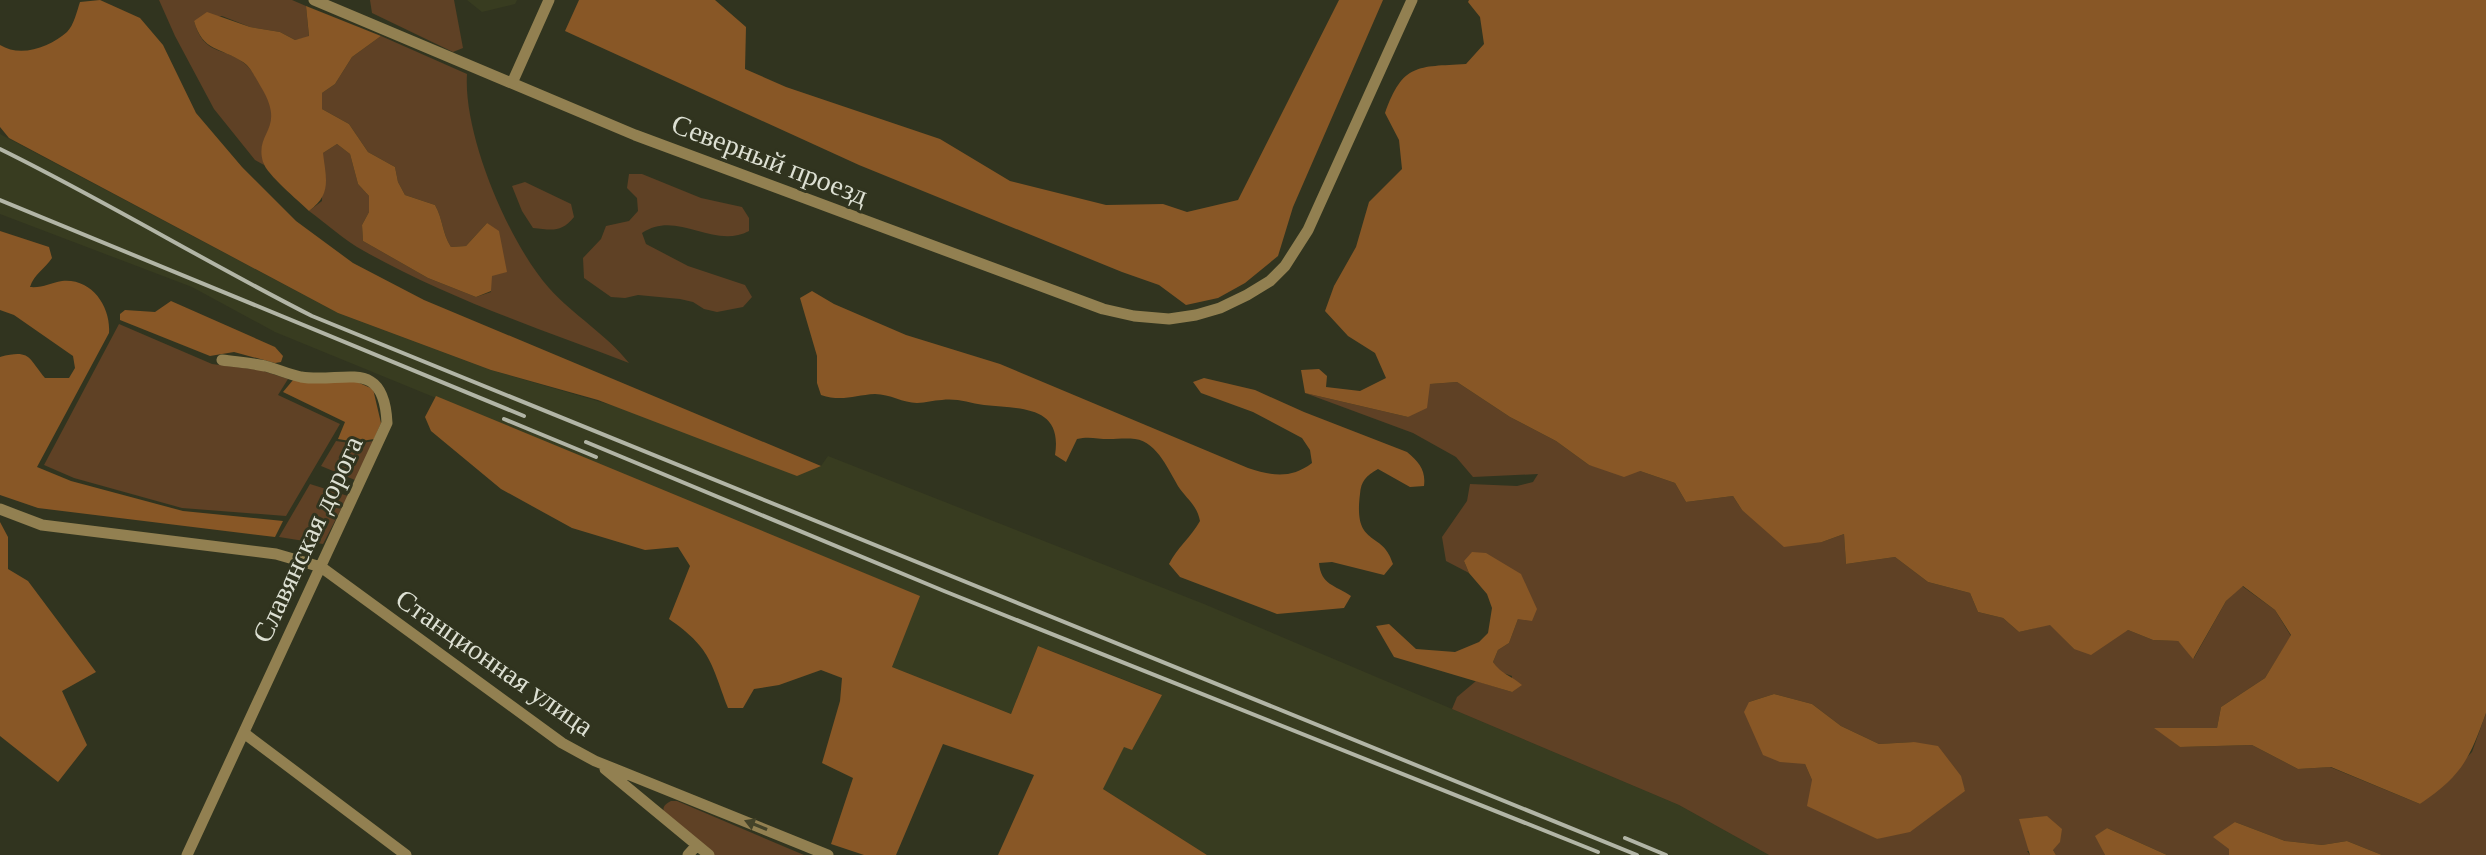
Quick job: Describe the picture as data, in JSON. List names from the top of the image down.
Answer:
{
  "streets": {
    "street": ["Северный проезд", "Славянская дорога", "Станционная улица"]
  },
  "crossings": [
    ["Славянская дорога", "Станционная улица"]
  ]
}
